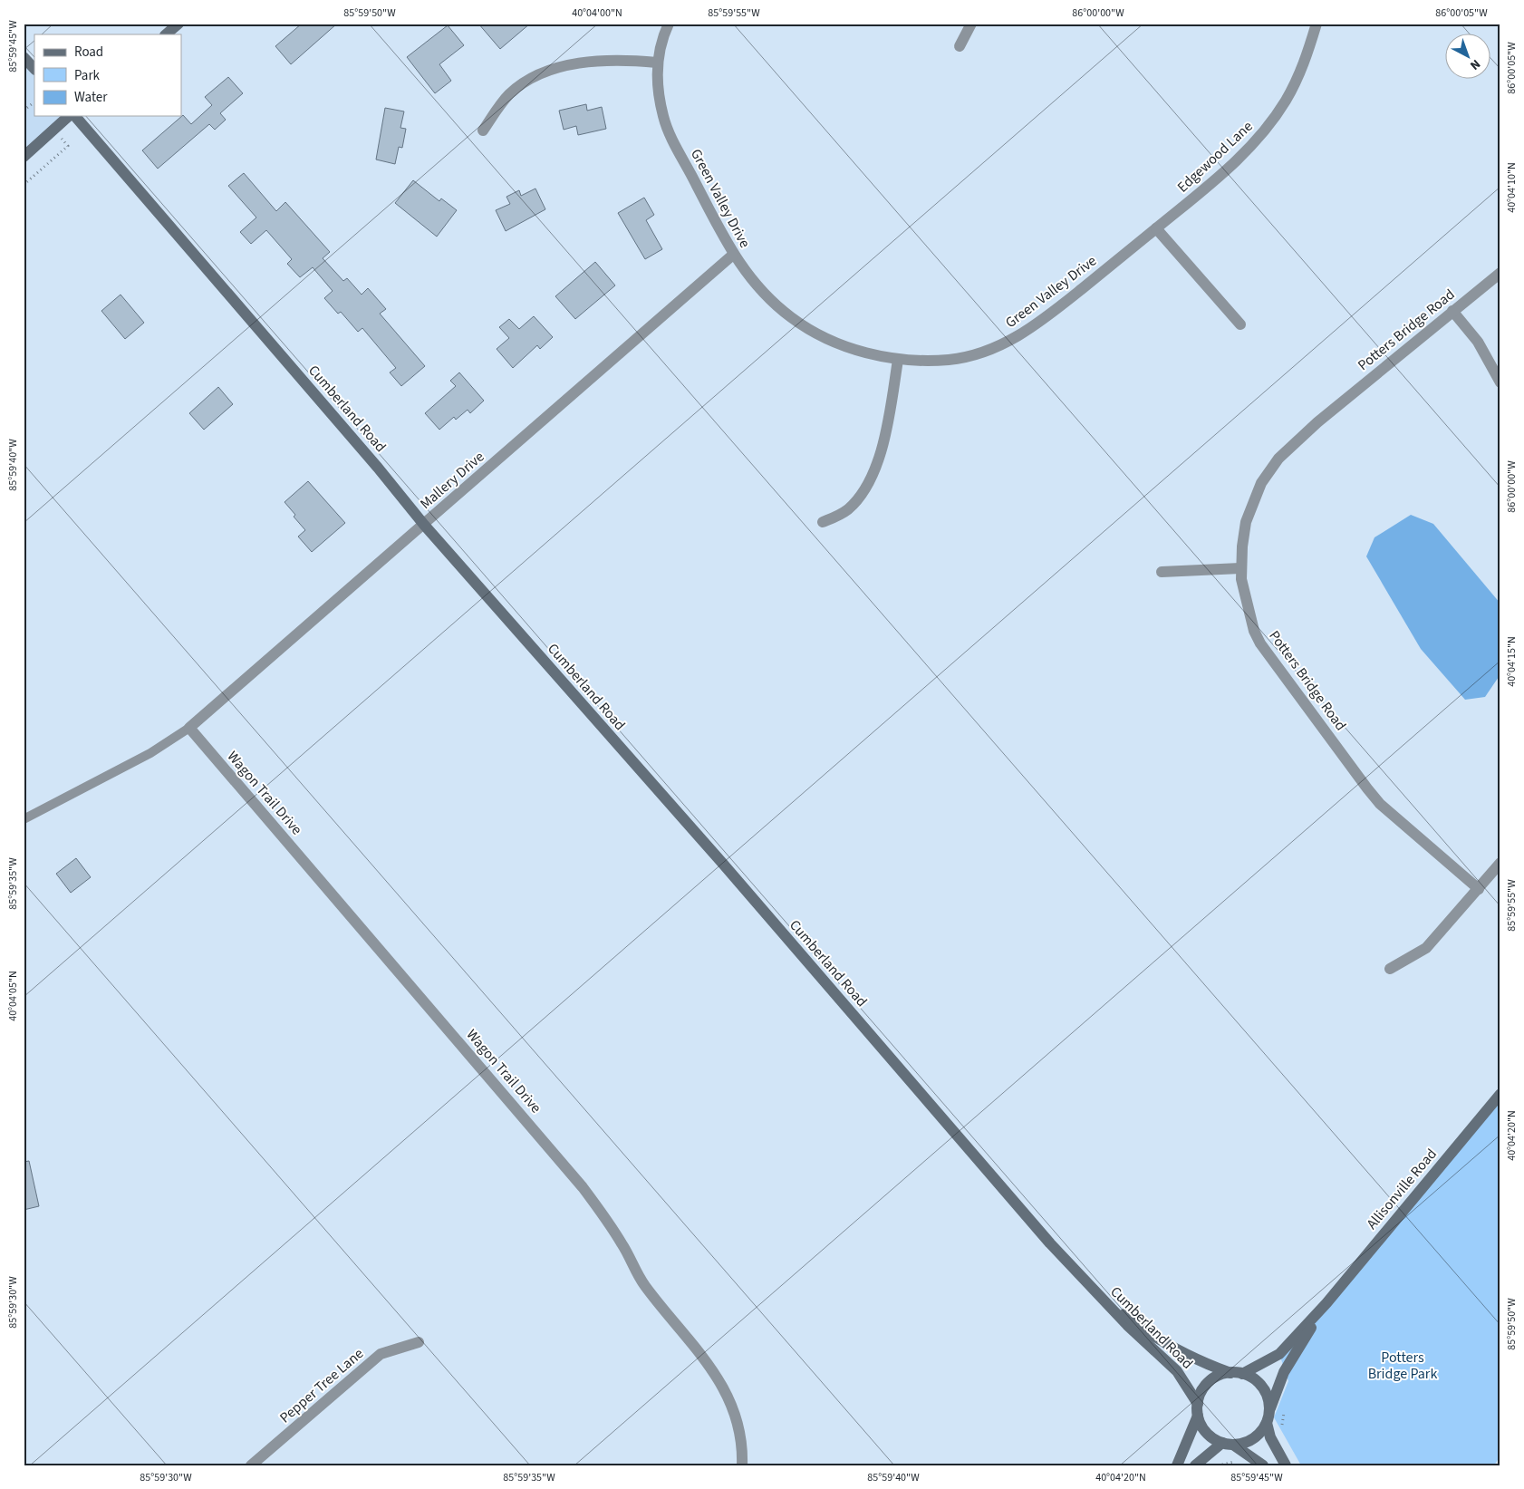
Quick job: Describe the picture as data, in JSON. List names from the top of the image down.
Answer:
{
  "streets": {
    "street": [
      "Edgewood Lane",
      "Green Valley Drive",
      "Potters Bridge Road",
      "Cumberland Road",
      "Mallery Drive",
      "Wagon Trail Drive",
      "Allisonville Road",
      "Pepper Tree Lane"
    ]
  },
  "crossings": [
    ["Edgewood Lane", "Green Valley Drive"],
    ["Green Valley Drive", "Mallery Drive"],
    ["Cumberland Road", "Mallery Drive"],
    ["Cumberland Road", "Allisonville Road"],
    ["Mallery Drive", "Wagon Trail Drive"]
  ],
  "parks": ["Potters Bridge Park"],
  "legend": ["Road", "Park", "Water"],
  "north": "bottom right",
  "coordinates": [
    "85°59'50\"W",
    "40°04'00\"N",
    "85°59'55\"W",
    "86°00'00\"W",
    "86°00'05\"W",
    "85°59'45\"W",
    "40°04'10\"N",
    "85°59'40\"W",
    "40°04'15\"N",
    "85°59'35\"W",
    "40°04'05\"N",
    "40°04'20\"N",
    "85°59'30\"W"
  ]
}
